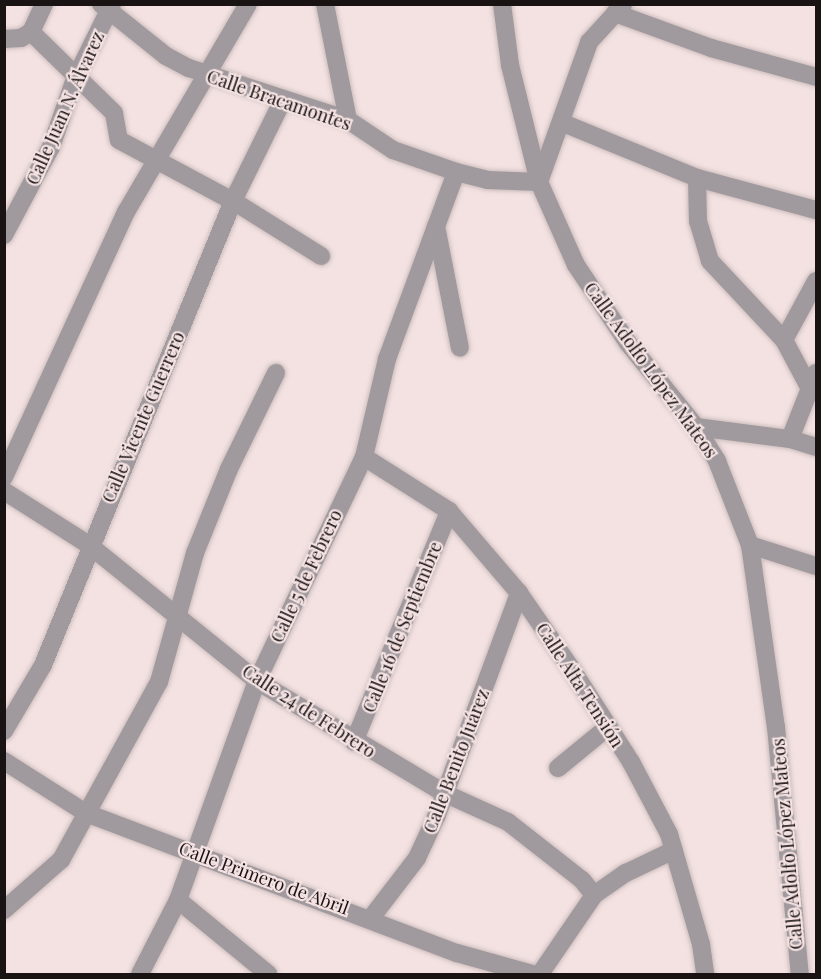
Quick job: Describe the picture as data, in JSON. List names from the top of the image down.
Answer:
{
  "streets": {
    "street": [
      "Calle Bracamontes",
      "Calle Juan N. Álvarez",
      "Calle Adolfo López Mateos",
      "Calle Vicente Guerrero",
      "Calle 5 de Febrero",
      "Calle 16 de Septiembre",
      "Calle Alta Tensión",
      "Calle 24 de Febrero",
      "Calle Benito Juárez",
      "Calle Primero de Abril"
    ]
  },
  "crossings": [
    ["Calle Bracamontes", "Calle Juan N. Álvarez"],
    ["Calle Bracamontes", "Calle Adolfo López Mateos"],
    ["Calle Bracamontes", "Calle Vicente Guerrero"],
    ["Calle Bracamontes", "Calle 5 de Febrero"],
    ["Calle Vicente Guerrero", "Calle 24 de Febrero"],
    ["Calle 5 de Febrero", "Calle Alta Tensión"],
    ["Calle 5 de Febrero", "Calle 24 de Febrero"],
    ["Calle 5 de Febrero", "Calle Primero de Abril"],
    ["Calle 16 de Septiembre", "Calle Alta Tensión"],
    ["Calle 16 de Septiembre", "Calle 24 de Febrero"],
    ["Calle Alta Tensión", "Calle Benito Juárez"],
    ["Calle 24 de Febrero", "Calle Benito Juárez"],
    ["Calle Benito Juárez", "Calle Primero de Abril"]
  ]
}
